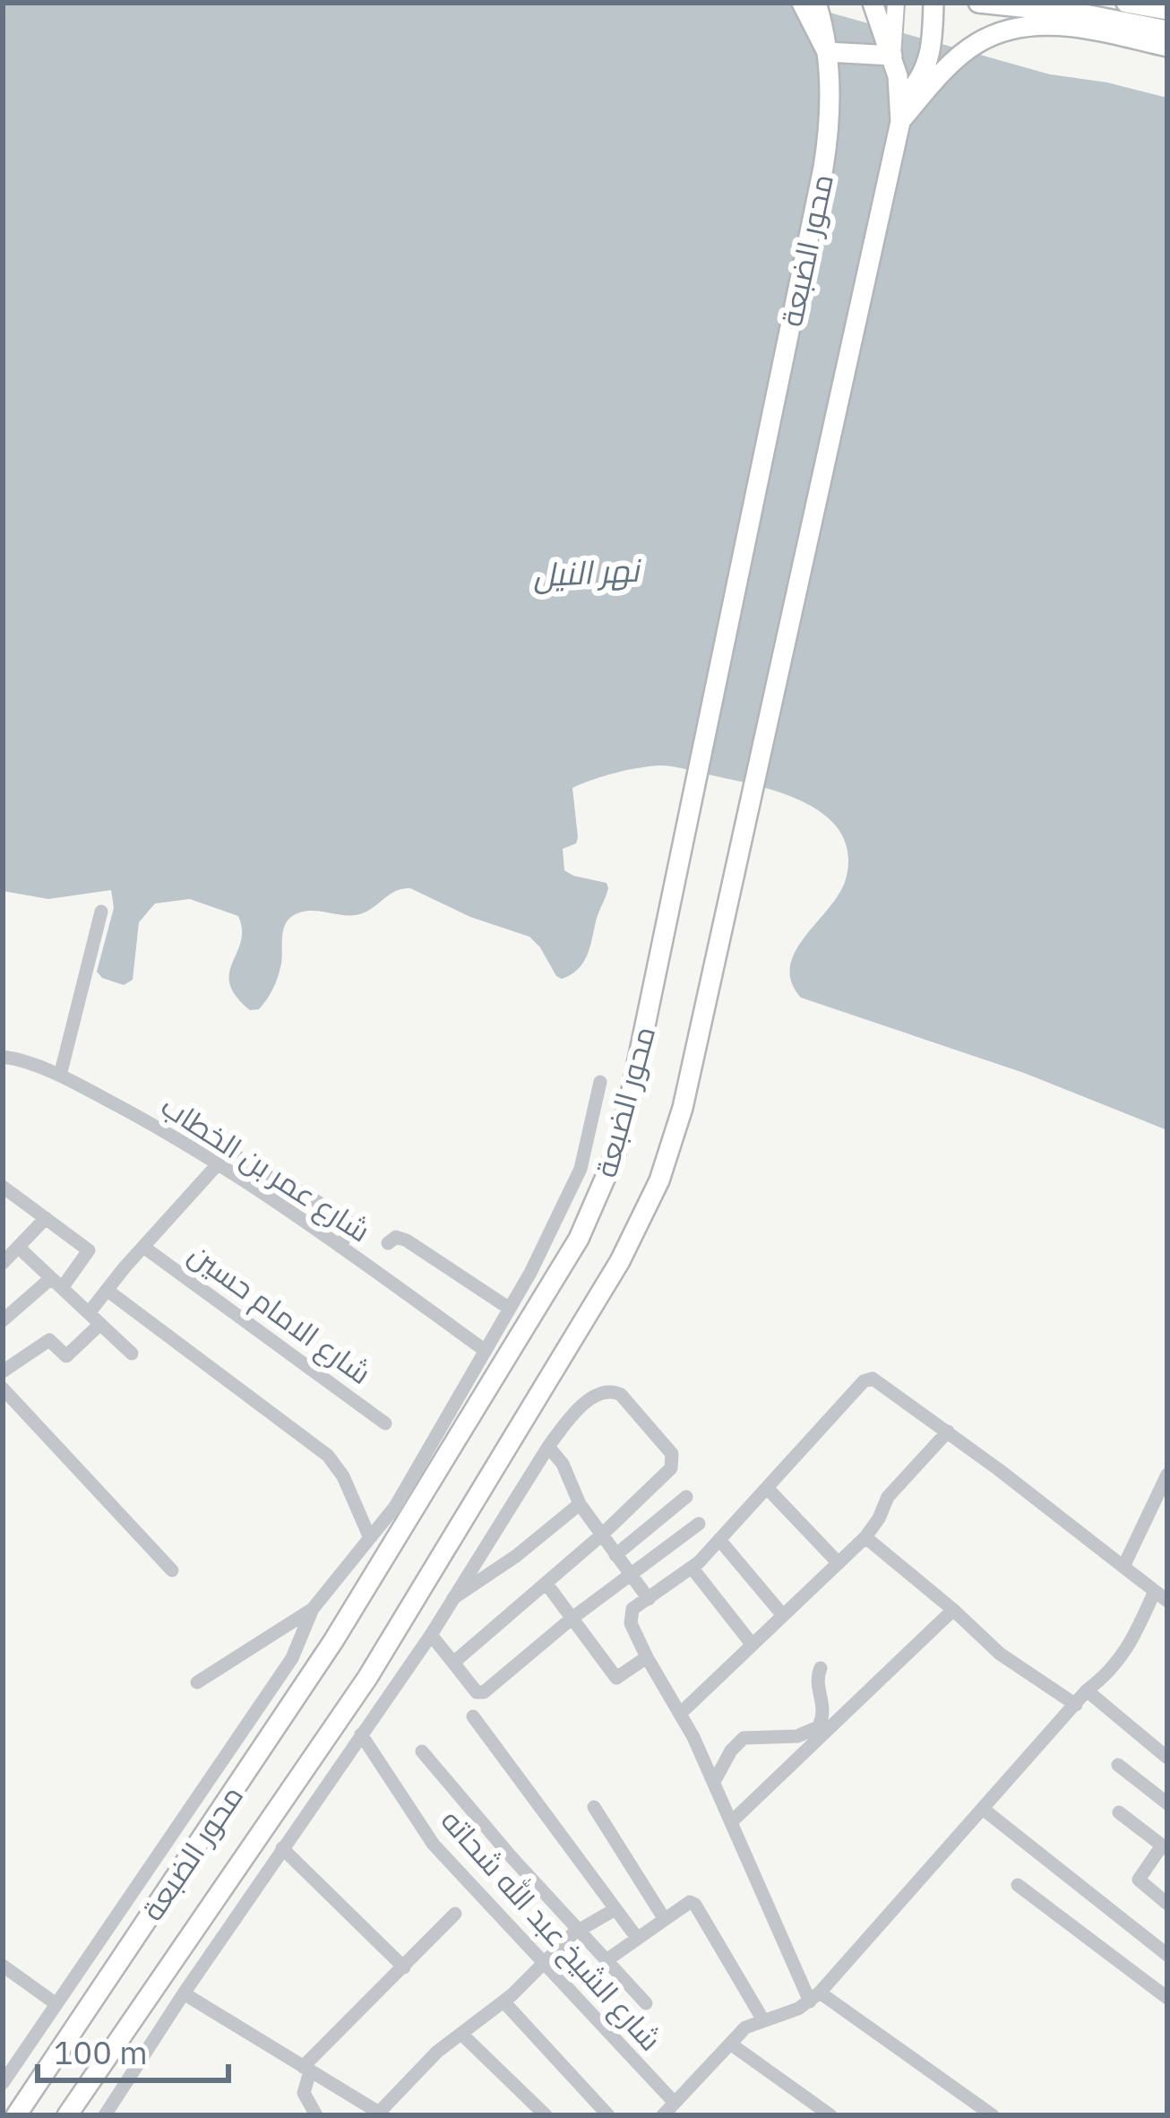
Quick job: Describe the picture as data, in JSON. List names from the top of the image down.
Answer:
{
  "streets": {
    "highway": ["محور الضبعة"],
    "street": ["شارع عمر بن الخطاب", "شارع الامام حسين", "شارع الشيخ عبد الله شحاته"]
  },
  "water": ["نهر النيل"],
  "scale_bar": "100 m"
}
